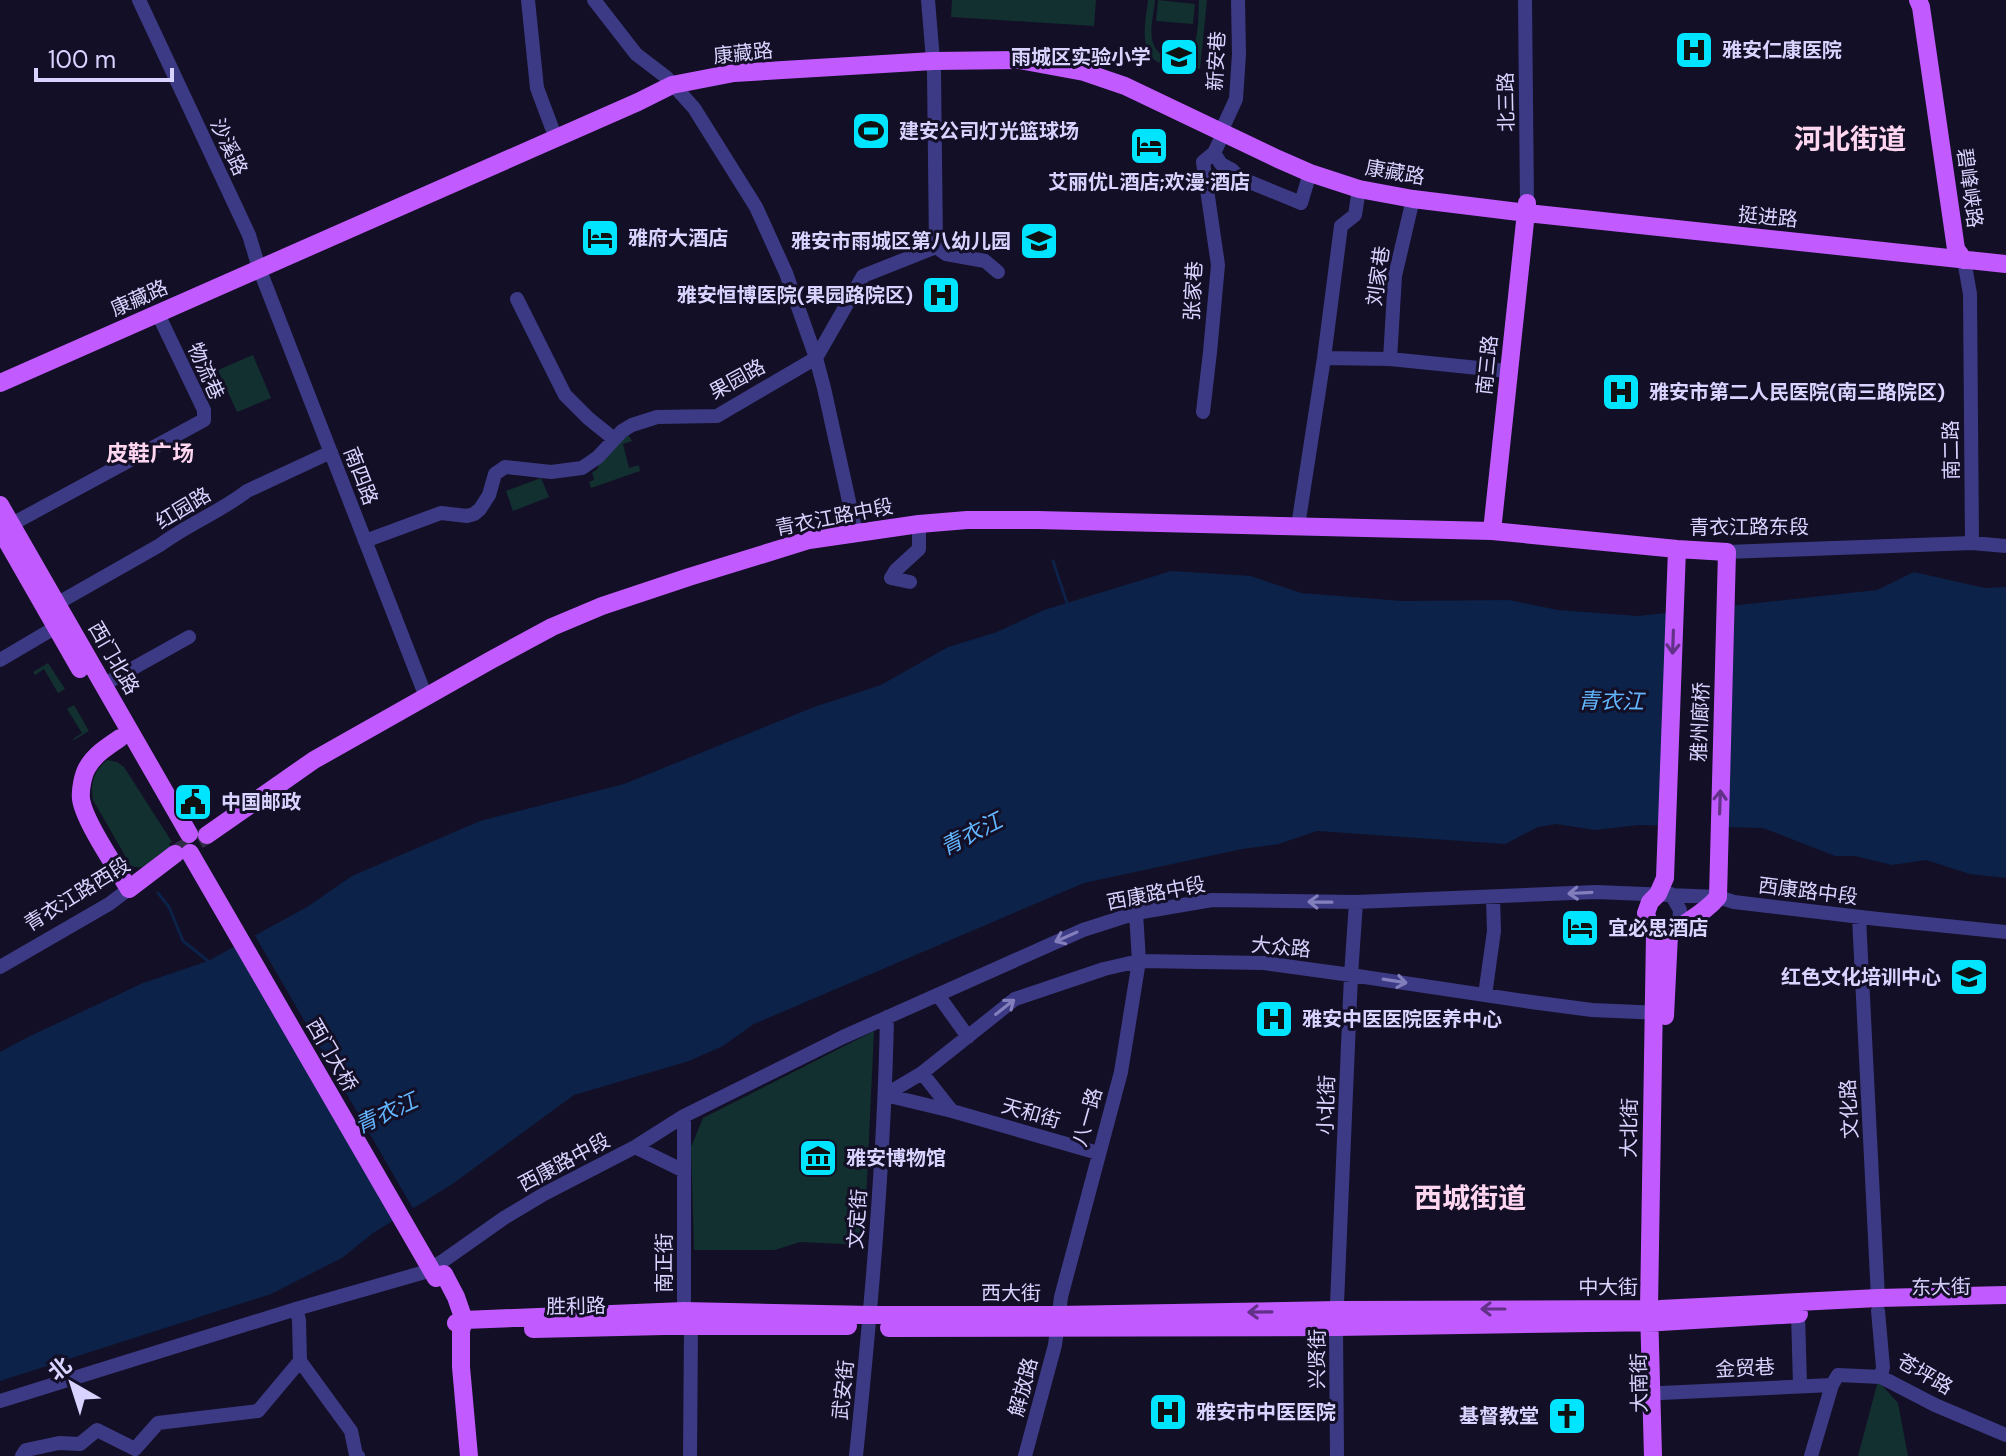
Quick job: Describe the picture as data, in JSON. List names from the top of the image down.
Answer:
{
  "streets": {
    "main road": [
      "康藏路",
      "碧峰峡路",
      "挺进路",
      "南三路",
      "青衣江路中段",
      "青衣江路东段",
      "西门北路",
      "雅州廊桥",
      "青衣江路西段",
      "西门大桥",
      "大北街",
      "中大街",
      "东大街",
      "西大街",
      "胜利路",
      "大南街"
    ],
    "street": [
      "新安巷",
      "北三路",
      "沙溪路",
      "刘家巷",
      "张家巷",
      "物流巷",
      "果园路",
      "南二路",
      "南四路",
      "红园路",
      "西康路中段",
      "大众路",
      "小北街",
      "文化路",
      "天和街",
      "八一路",
      "文定街",
      "南正街",
      "兴贤街",
      "金贸巷",
      "苍坪路",
      "解放路",
      "武安街"
    ]
  },
  "crossings": [
    ["康藏路", "新安巷"],
    ["康藏路", "北三路"],
    ["康藏路", "沙溪路"],
    ["康藏路", "挺进路"],
    ["康藏路", "刘家巷"],
    ["康藏路", "张家巷"],
    ["康藏路", "南三路"],
    ["康藏路", "物流巷"],
    ["康藏路", "南四路"],
    ["新安巷", "张家巷"],
    ["北三路", "挺进路"],
    ["北三路", "南三路"],
    ["沙溪路", "南四路"],
    ["碧峰峡路", "挺进路"],
    ["碧峰峡路", "南二路"],
    ["挺进路", "南三路"],
    ["挺进路", "南二路"],
    ["南三路", "青衣江路中段"],
    ["南三路", "青衣江路东段"],
    ["物流巷", "西门北路"],
    ["果园路", "南四路"],
    ["南二路", "青衣江路东段"],
    ["南四路", "红园路"],
    ["南四路", "青衣江路中段"],
    ["红园路", "西门北路"],
    ["青衣江路中段", "青衣江路东段"],
    ["青衣江路中段", "西门北路"],
    ["青衣江路中段", "青衣江路西段"],
    ["青衣江路中段", "西门大桥"],
    ["青衣江路东段", "雅州廊桥"],
    ["西门北路", "青衣江路西段"],
    ["西门北路", "西门大桥"],
    ["雅州廊桥", "西康路中段"],
    ["雅州廊桥", "大北街"],
    ["西康路中段", "西门大桥"],
    ["西康路中段", "小北街"],
    ["西康路中段", "文化路"],
    ["西康路中段", "八一路"],
    ["西康路中段", "文定街"],
    ["西康路中段", "南正街"],
    ["青衣江路西段", "西门大桥"],
    ["大众路", "小北街"],
    ["大众路", "天和街"],
    ["大众路", "八一路"],
    ["大众路", "大北街"],
    ["大众路", "文定街"],
    ["西门大桥", "胜利路"],
    ["小北街", "中大街"],
    ["小北街", "西大街"],
    ["小北街", "兴贤街"],
    ["文化路", "中大街"],
    ["文化路", "东大街"],
    ["文化路", "苍坪路"],
    ["天和街", "八一路"],
    ["天和街", "文定街"],
    ["八一路", "西大街"],
    ["八一路", "解放路"],
    ["大北街", "中大街"],
    ["大北街", "大南街"],
    ["文定街", "西大街"],
    ["文定街", "武安街"],
    ["南正街", "西大街"],
    ["南正街", "胜利路"],
    ["中大街", "东大街"],
    ["中大街", "西大街"],
    ["中大街", "兴贤街"],
    ["中大街", "苍坪路"],
    ["中大街", "大南街"],
    ["东大街", "苍坪路"],
    ["西大街", "胜利路"],
    ["西大街", "兴贤街"],
    ["西大街", "解放路"],
    ["西大街", "武安街"],
    ["金贸巷", "苍坪路"],
    ["金贸巷", "大南街"]
  ],
  "one_way": ["大众路"],
  "districts": ["河北街道", "皮鞋广场", "西城街道"],
  "water": ["青衣江"],
  "places": {
    "hospital": [
      "雅安仁康医院",
      "雅安恒博医院(果园路院区)",
      "雅安市第二人民医院(南三路院区)",
      "雅安中医医院医养中心",
      "雅安市中医医院"
    ],
    "school or university": ["雨城区实验小学", "雅安市雨城区第八幼儿园", "红色文化培训中心"],
    "sports": ["建安公司灯光篮球场"],
    "hotel": ["艾丽优L酒店;欢漫·酒店", "雅府大酒店", "宜必思酒店"],
    "public building": ["中国邮政"],
    "museum": ["雅安博物馆"],
    "church": ["基督教堂"]
  },
  "scale_bar": "100 m",
  "north": "top left"
}
